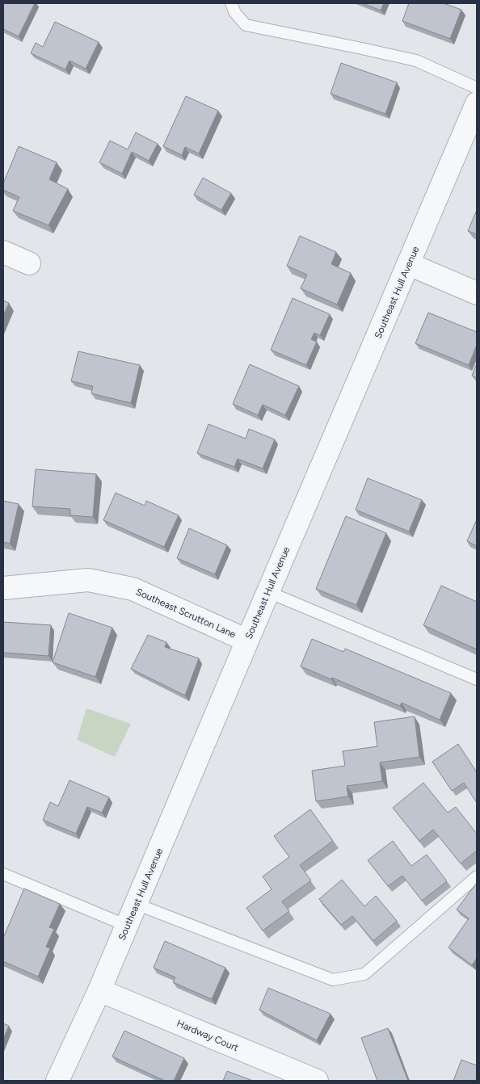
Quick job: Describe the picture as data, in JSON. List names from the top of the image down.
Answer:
{
  "streets": {
    "street": ["Southeast Hull Avenue", "Southeast Scrutton Lane", "Hardway Court"]
  },
  "crossings": [
    ["Southeast Hull Avenue", "Southeast Scrutton Lane"],
    ["Southeast Hull Avenue", "Hardway Court"]
  ]
}
